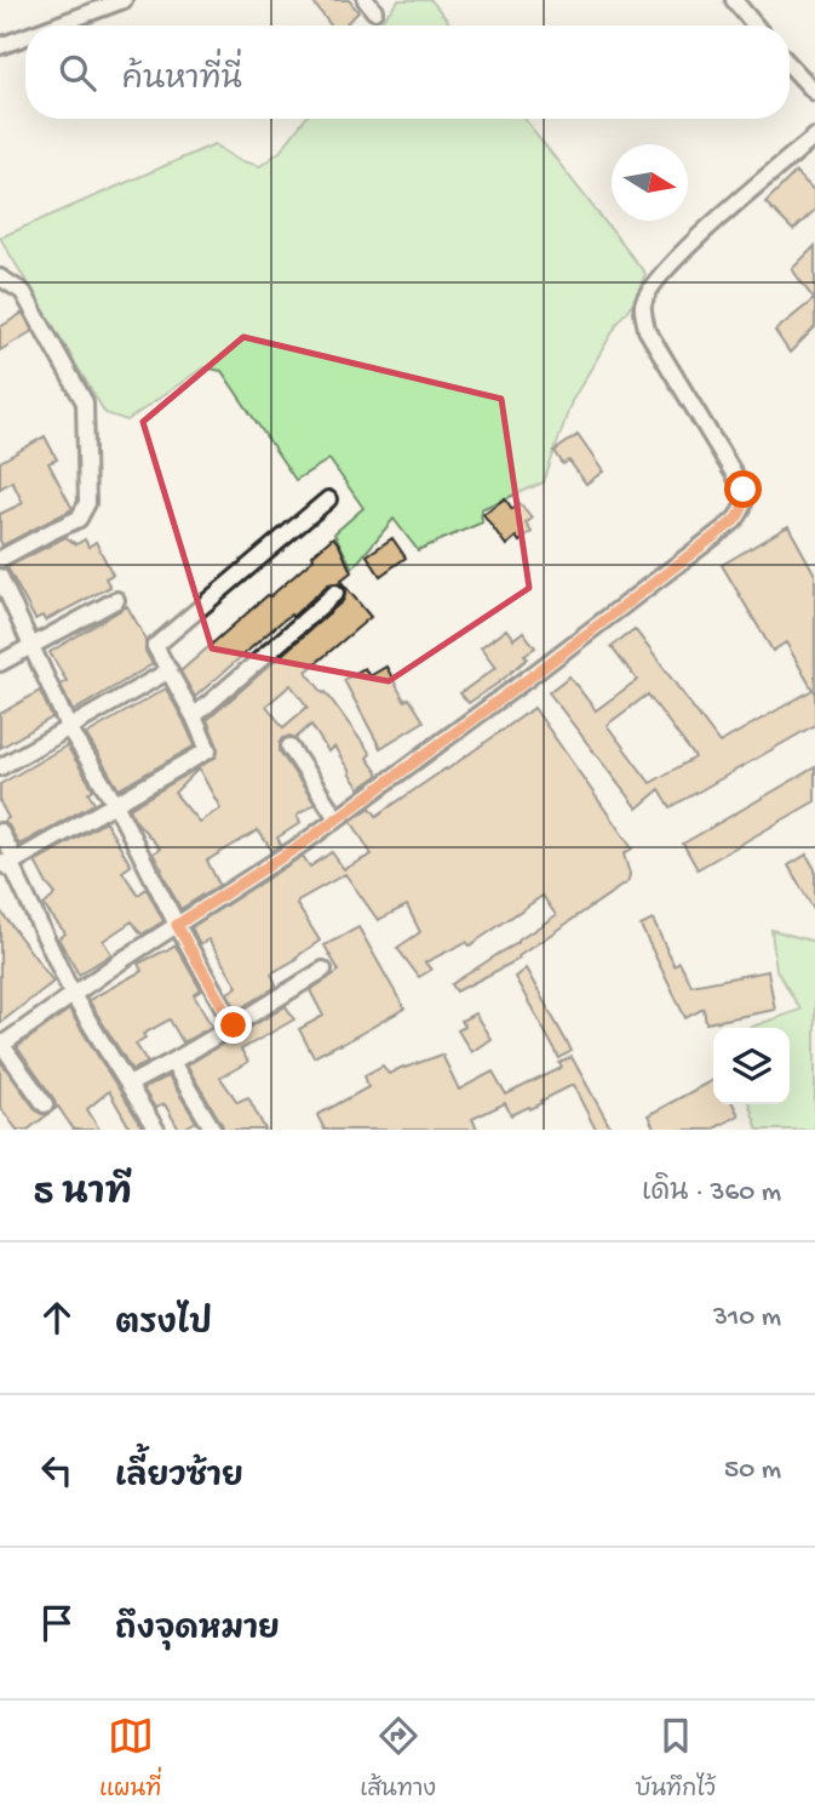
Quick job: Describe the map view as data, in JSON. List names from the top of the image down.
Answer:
{
  "north": "right",
  "page": {
    "search": "ค้นหาที่นี่",
    "heading": ["5 นาที", "เดิน · 360 m"],
    "list": [
      ["ตรงไป", "310 m"],
      ["เลี้ยวซ้าย", "50 m"],
      "ถึงจุดหมาย"
    ],
    "nav": ["แผนที่", "เส้นทาง", "บันทึกไว้"]
  }
}
